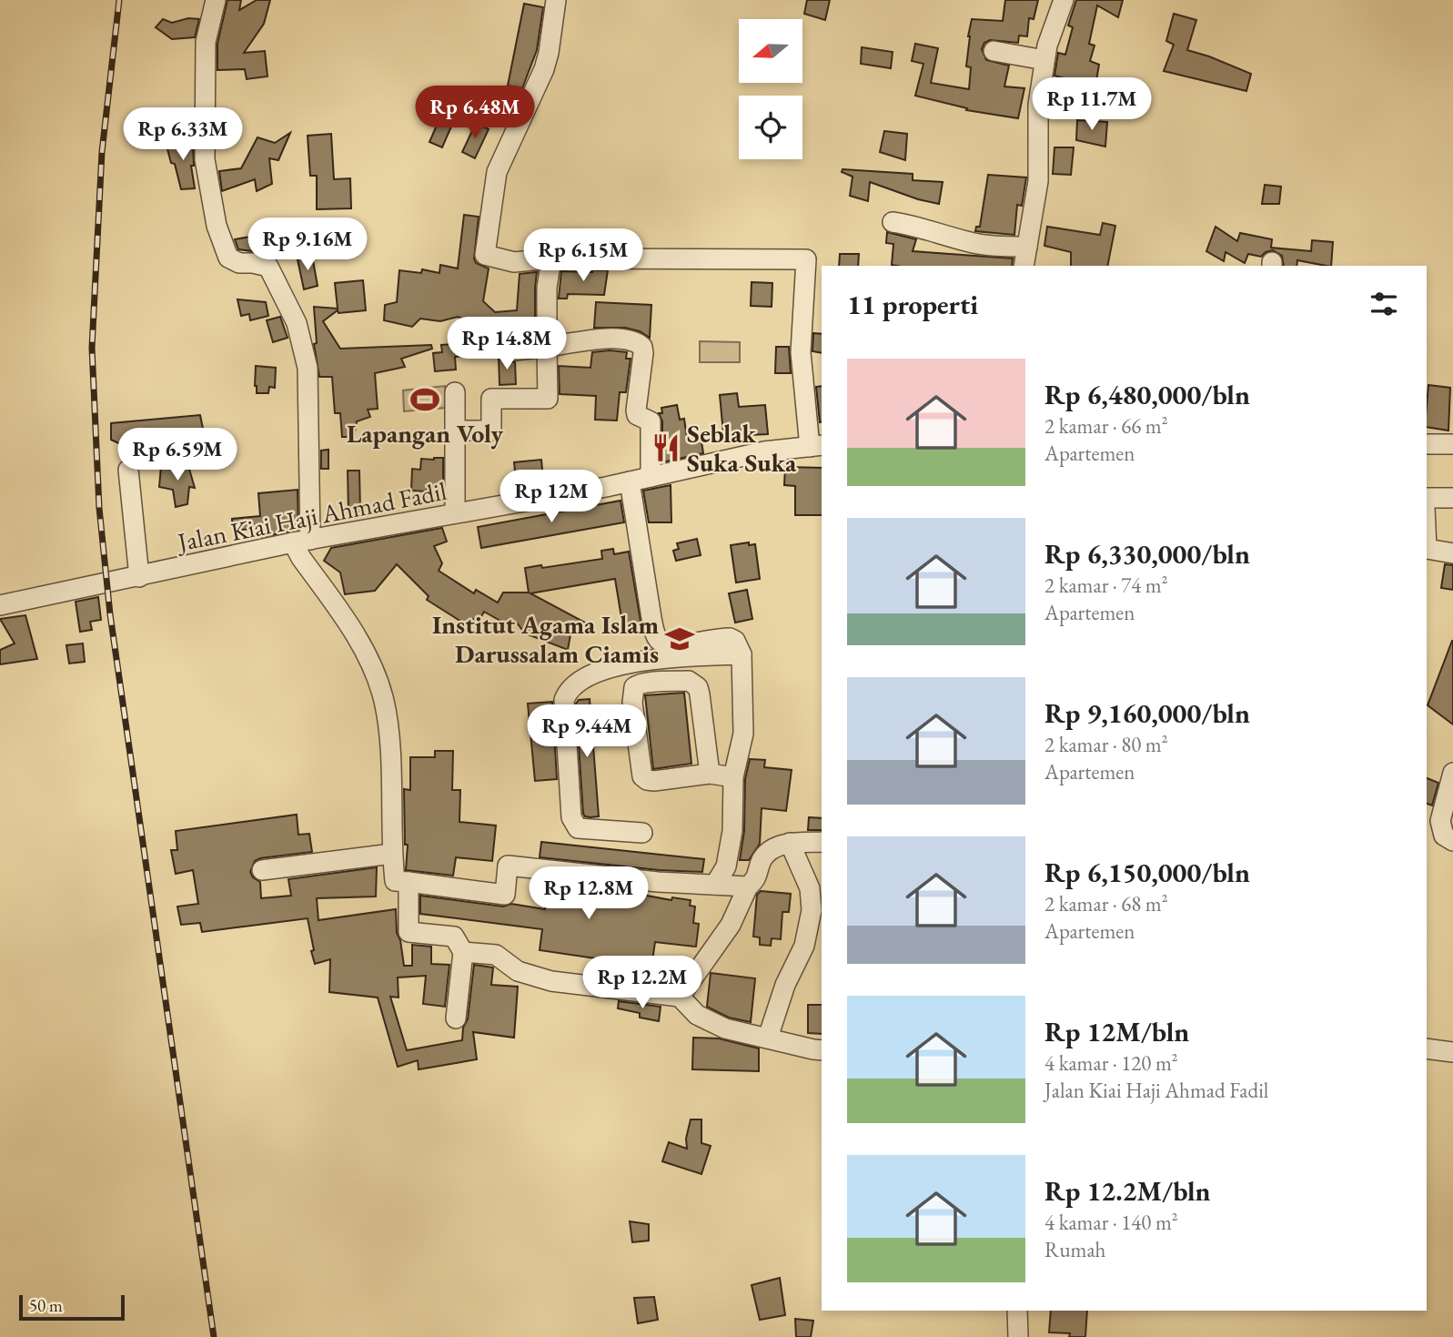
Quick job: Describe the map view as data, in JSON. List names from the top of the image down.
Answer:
{
  "streets": {
    "street": ["Jalan Kiai Haji Ahmad Fadil"]
  },
  "places": {
    "sports": ["Lapangan Voly"],
    "restaurant": ["Seblak Suka Suka"],
    "school or university": ["Institut Agama Islam Darussalam Ciamis"]
  },
  "scale_bar": "50 m",
  "north": "left",
  "page": {
    "price": [
      "Rp 11.7M",
      "Rp 6.48M",
      "Rp 6.33M",
      "Rp 9.16M",
      "Rp 6.15M",
      "Rp 14.8M",
      "Rp 6.59M",
      "Rp 12M",
      "Rp 9.44M",
      "Rp 12.8M",
      "Rp 12.2M"
    ],
    "heading": "11 properti",
    "list": [
      {
        "name": "Rp 6,480,000/bln",
        "note": "2 kamar · 66 m² · Apartemen"
      },
      {
        "name": "Rp 6,330,000/bln",
        "note": "2 kamar · 74 m² · Apartemen"
      },
      {
        "name": "Rp 9,160,000/bln",
        "note": "2 kamar · 80 m² · Apartemen"
      },
      {
        "name": "Rp 6,150,000/bln",
        "note": "2 kamar · 68 m² · Apartemen"
      },
      {
        "name": "Rp 12M/bln",
        "note": "4 kamar · 120 m² · Jalan Kiai Haji Ahmad Fadil"
      },
      {
        "name": "Rp 12.2M/bln",
        "note": "4 kamar · 140 m² · Rumah"
      }
    ],
    "scale": "50 m"
  }
}
